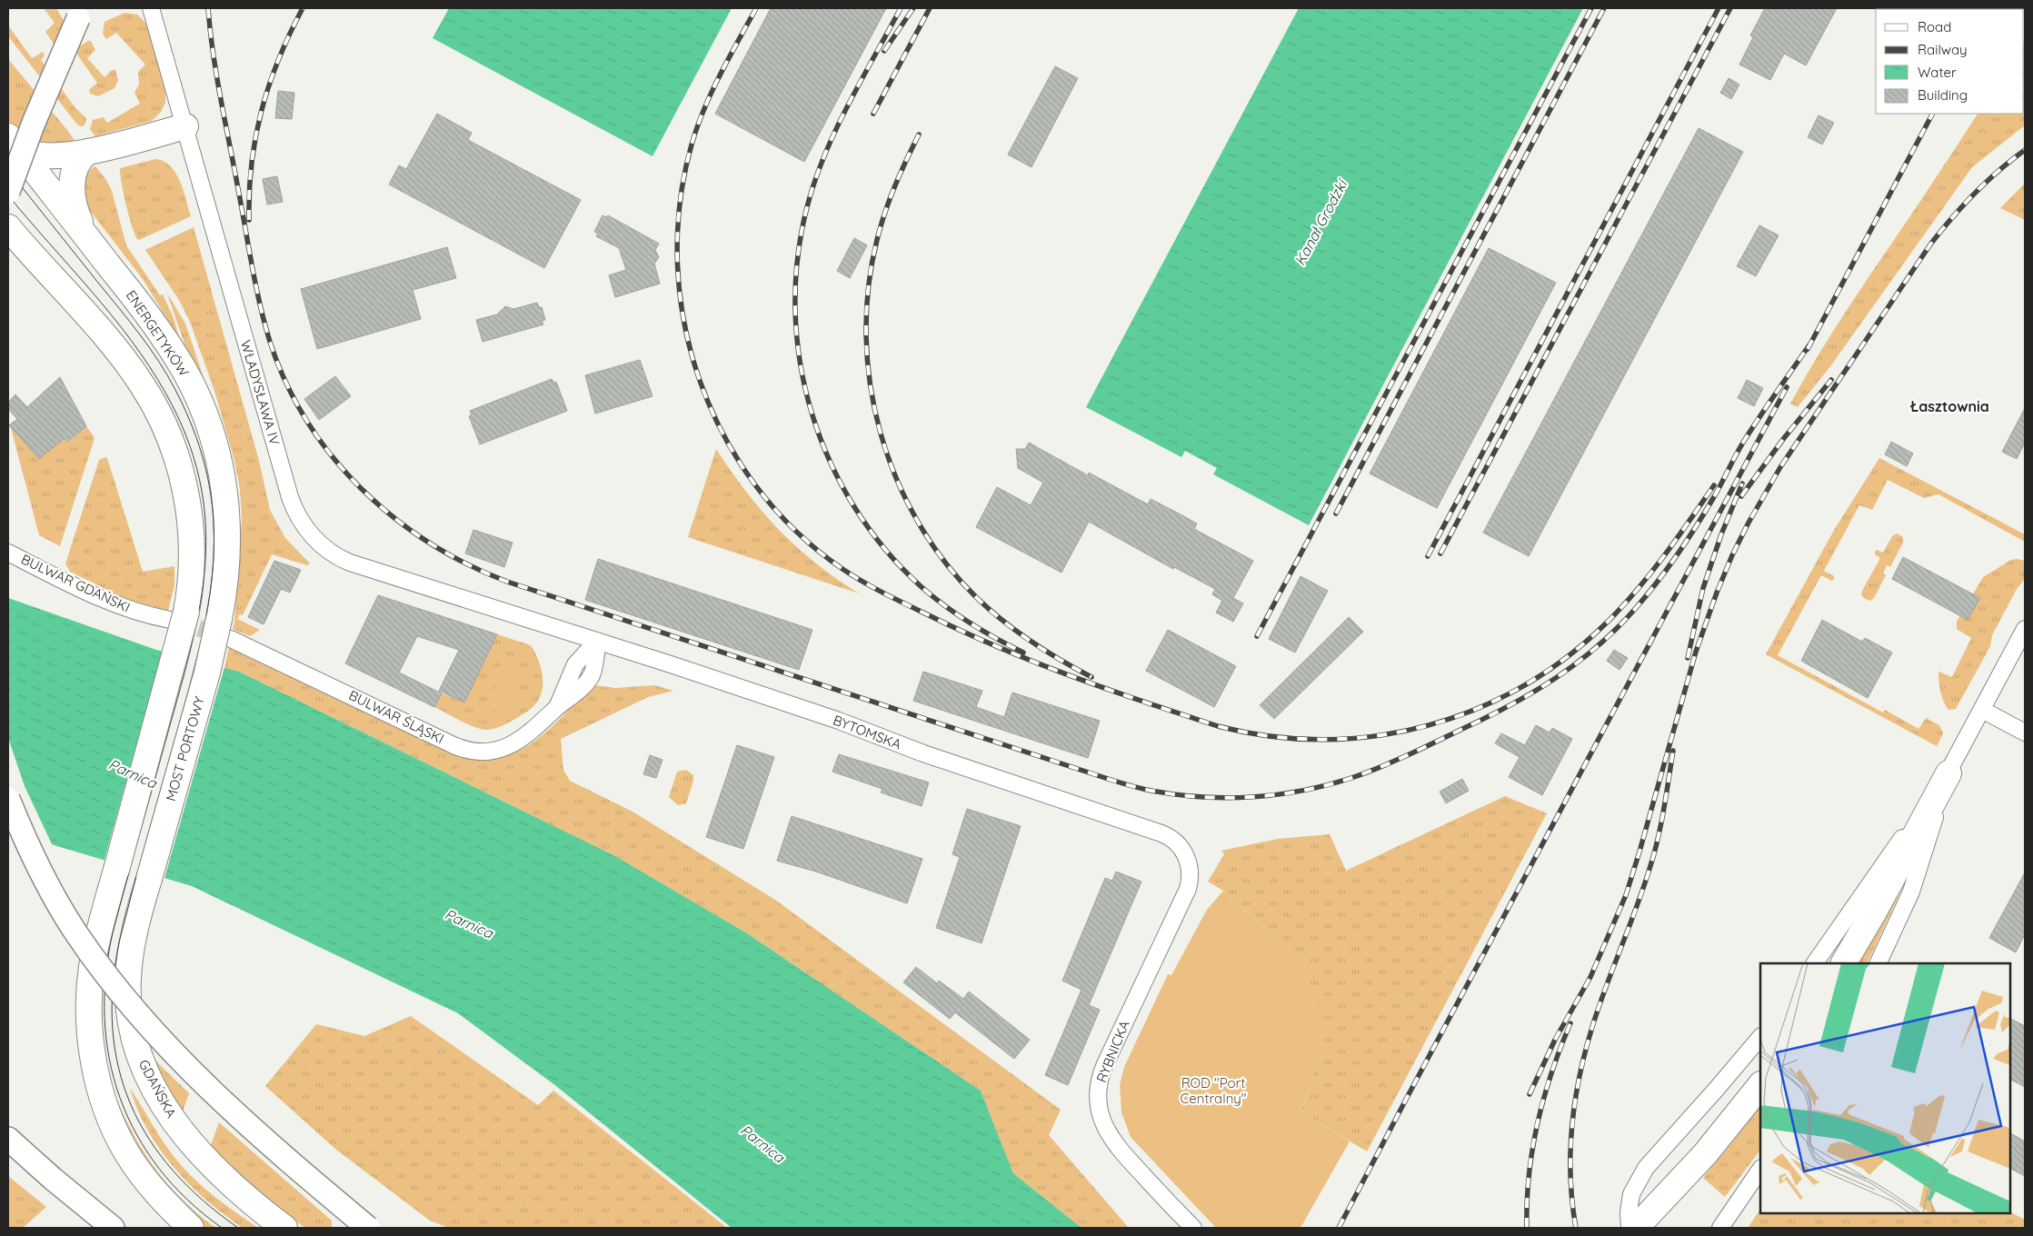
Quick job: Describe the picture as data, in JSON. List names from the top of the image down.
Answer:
{
  "streets": {
    "main road": ["ENERGETYKÓW", "MOST PORTOWY", "GDAŃSKA"],
    "street": [
      "WŁADYSŁAWA IV",
      "BULWAR GDAŃSKI",
      "BULWAR ŚLĄSKI",
      "BYTOMSKA",
      "RYBNICKA"
    ]
  },
  "crossings": [
    ["ENERGETYKÓW", "BULWAR ŚLĄSKI"],
    ["ENERGETYKÓW", "MOST PORTOWY"],
    ["WŁADYSŁAWA IV", "BYTOMSKA"],
    ["BULWAR ŚLĄSKI", "BYTOMSKA"],
    ["BULWAR ŚLĄSKI", "MOST PORTOWY"],
    ["BYTOMSKA", "RYBNICKA"],
    ["MOST PORTOWY", "GDAŃSKA"]
  ],
  "districts": ["Łasztownia"],
  "water": ["Kanał Grodzki", "Parnica"],
  "parks": ["ROD \"Port Centralny\""],
  "legend": [
    "Road",
    "Railway",
    "Water",
    "Building"
  ]
}
